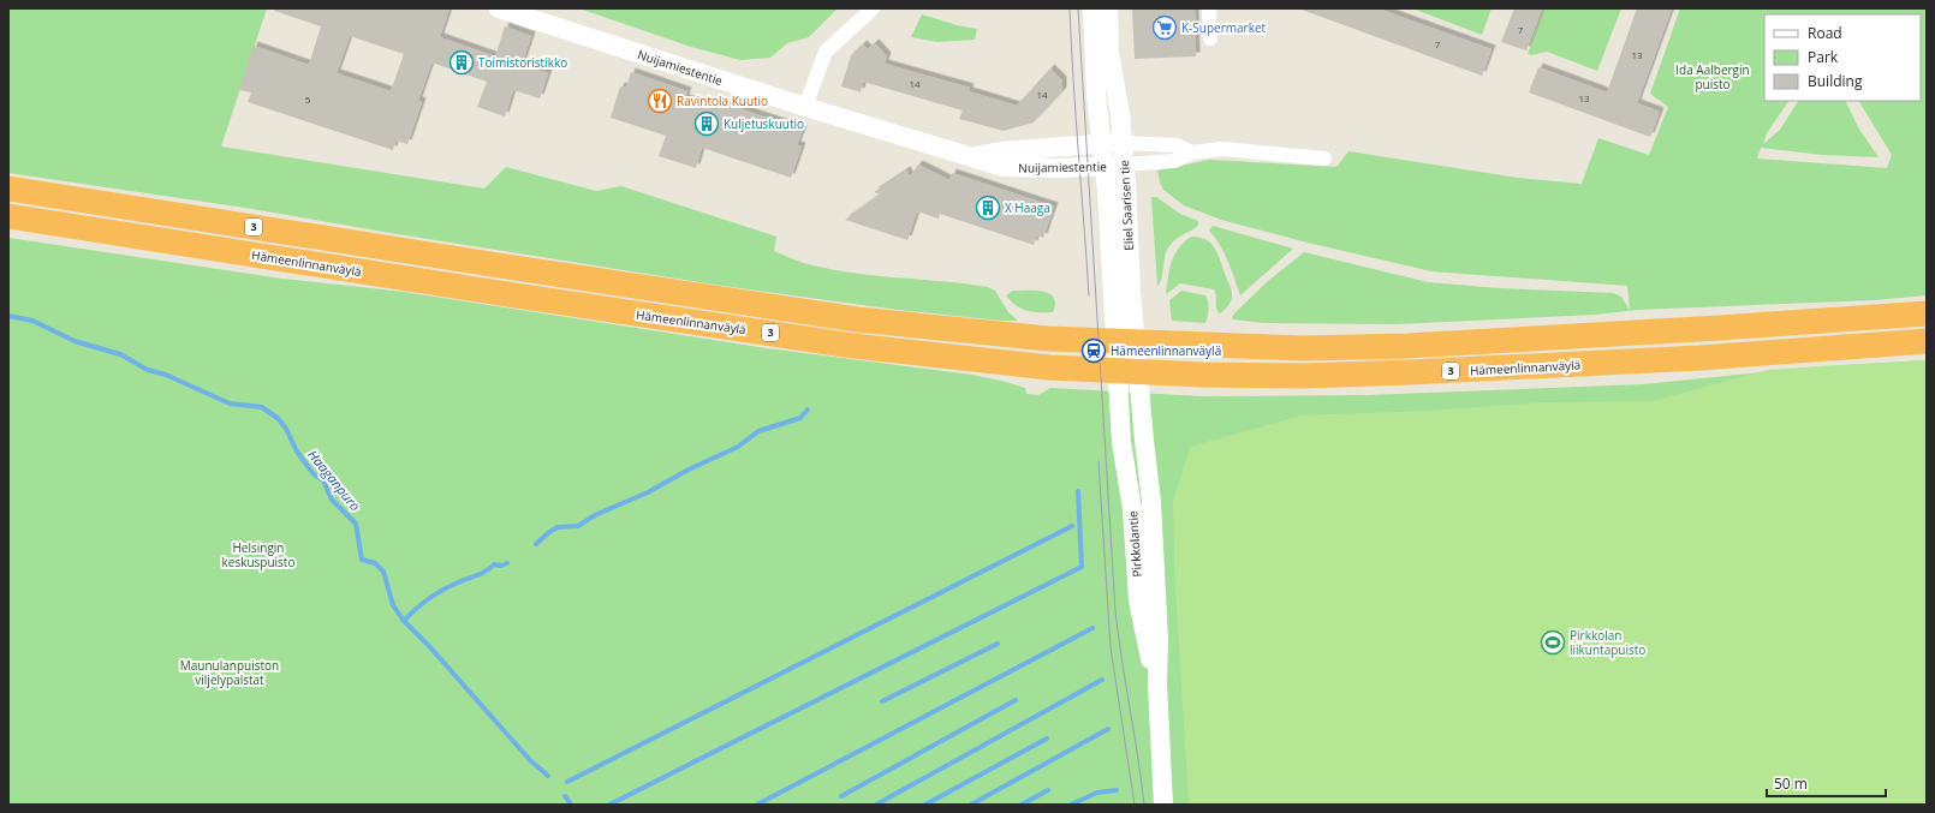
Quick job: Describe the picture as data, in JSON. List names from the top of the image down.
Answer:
{
  "streets": {
    "highway": ["3", "Hämeenlinnanväylä"],
    "main road": ["Nuijamiestentie", "Eliel Saarisen tie", "Pirkkolantie"]
  },
  "crossings": [
    ["Nuijamiestentie", "Eliel Saarisen tie"],
    ["Eliel Saarisen tie", "Pirkkolantie"]
  ],
  "water": ["Haaganpuro"],
  "parks": ["Ida Aalbergin puisto", "Helsingin keskuspuisto", "Maunulanpuiston viljelypalstat"],
  "places": {
    "supermarket": ["K-Supermarket"],
    "building": ["Toimistoristikko", "Kuljetuskuutio", "X Haaga"],
    "restaurant": ["Ravintola Kuutio"],
    "station": ["Hämeenlinnanväylä"],
    "sports": ["Pirkkolan liikuntapuisto"]
  },
  "house_numbers": [
    "7",
    "7",
    "13",
    "14",
    "14",
    "13",
    "5"
  ],
  "legend": ["Road", "Park", "Building"],
  "scale_bar": "50 m"
}
